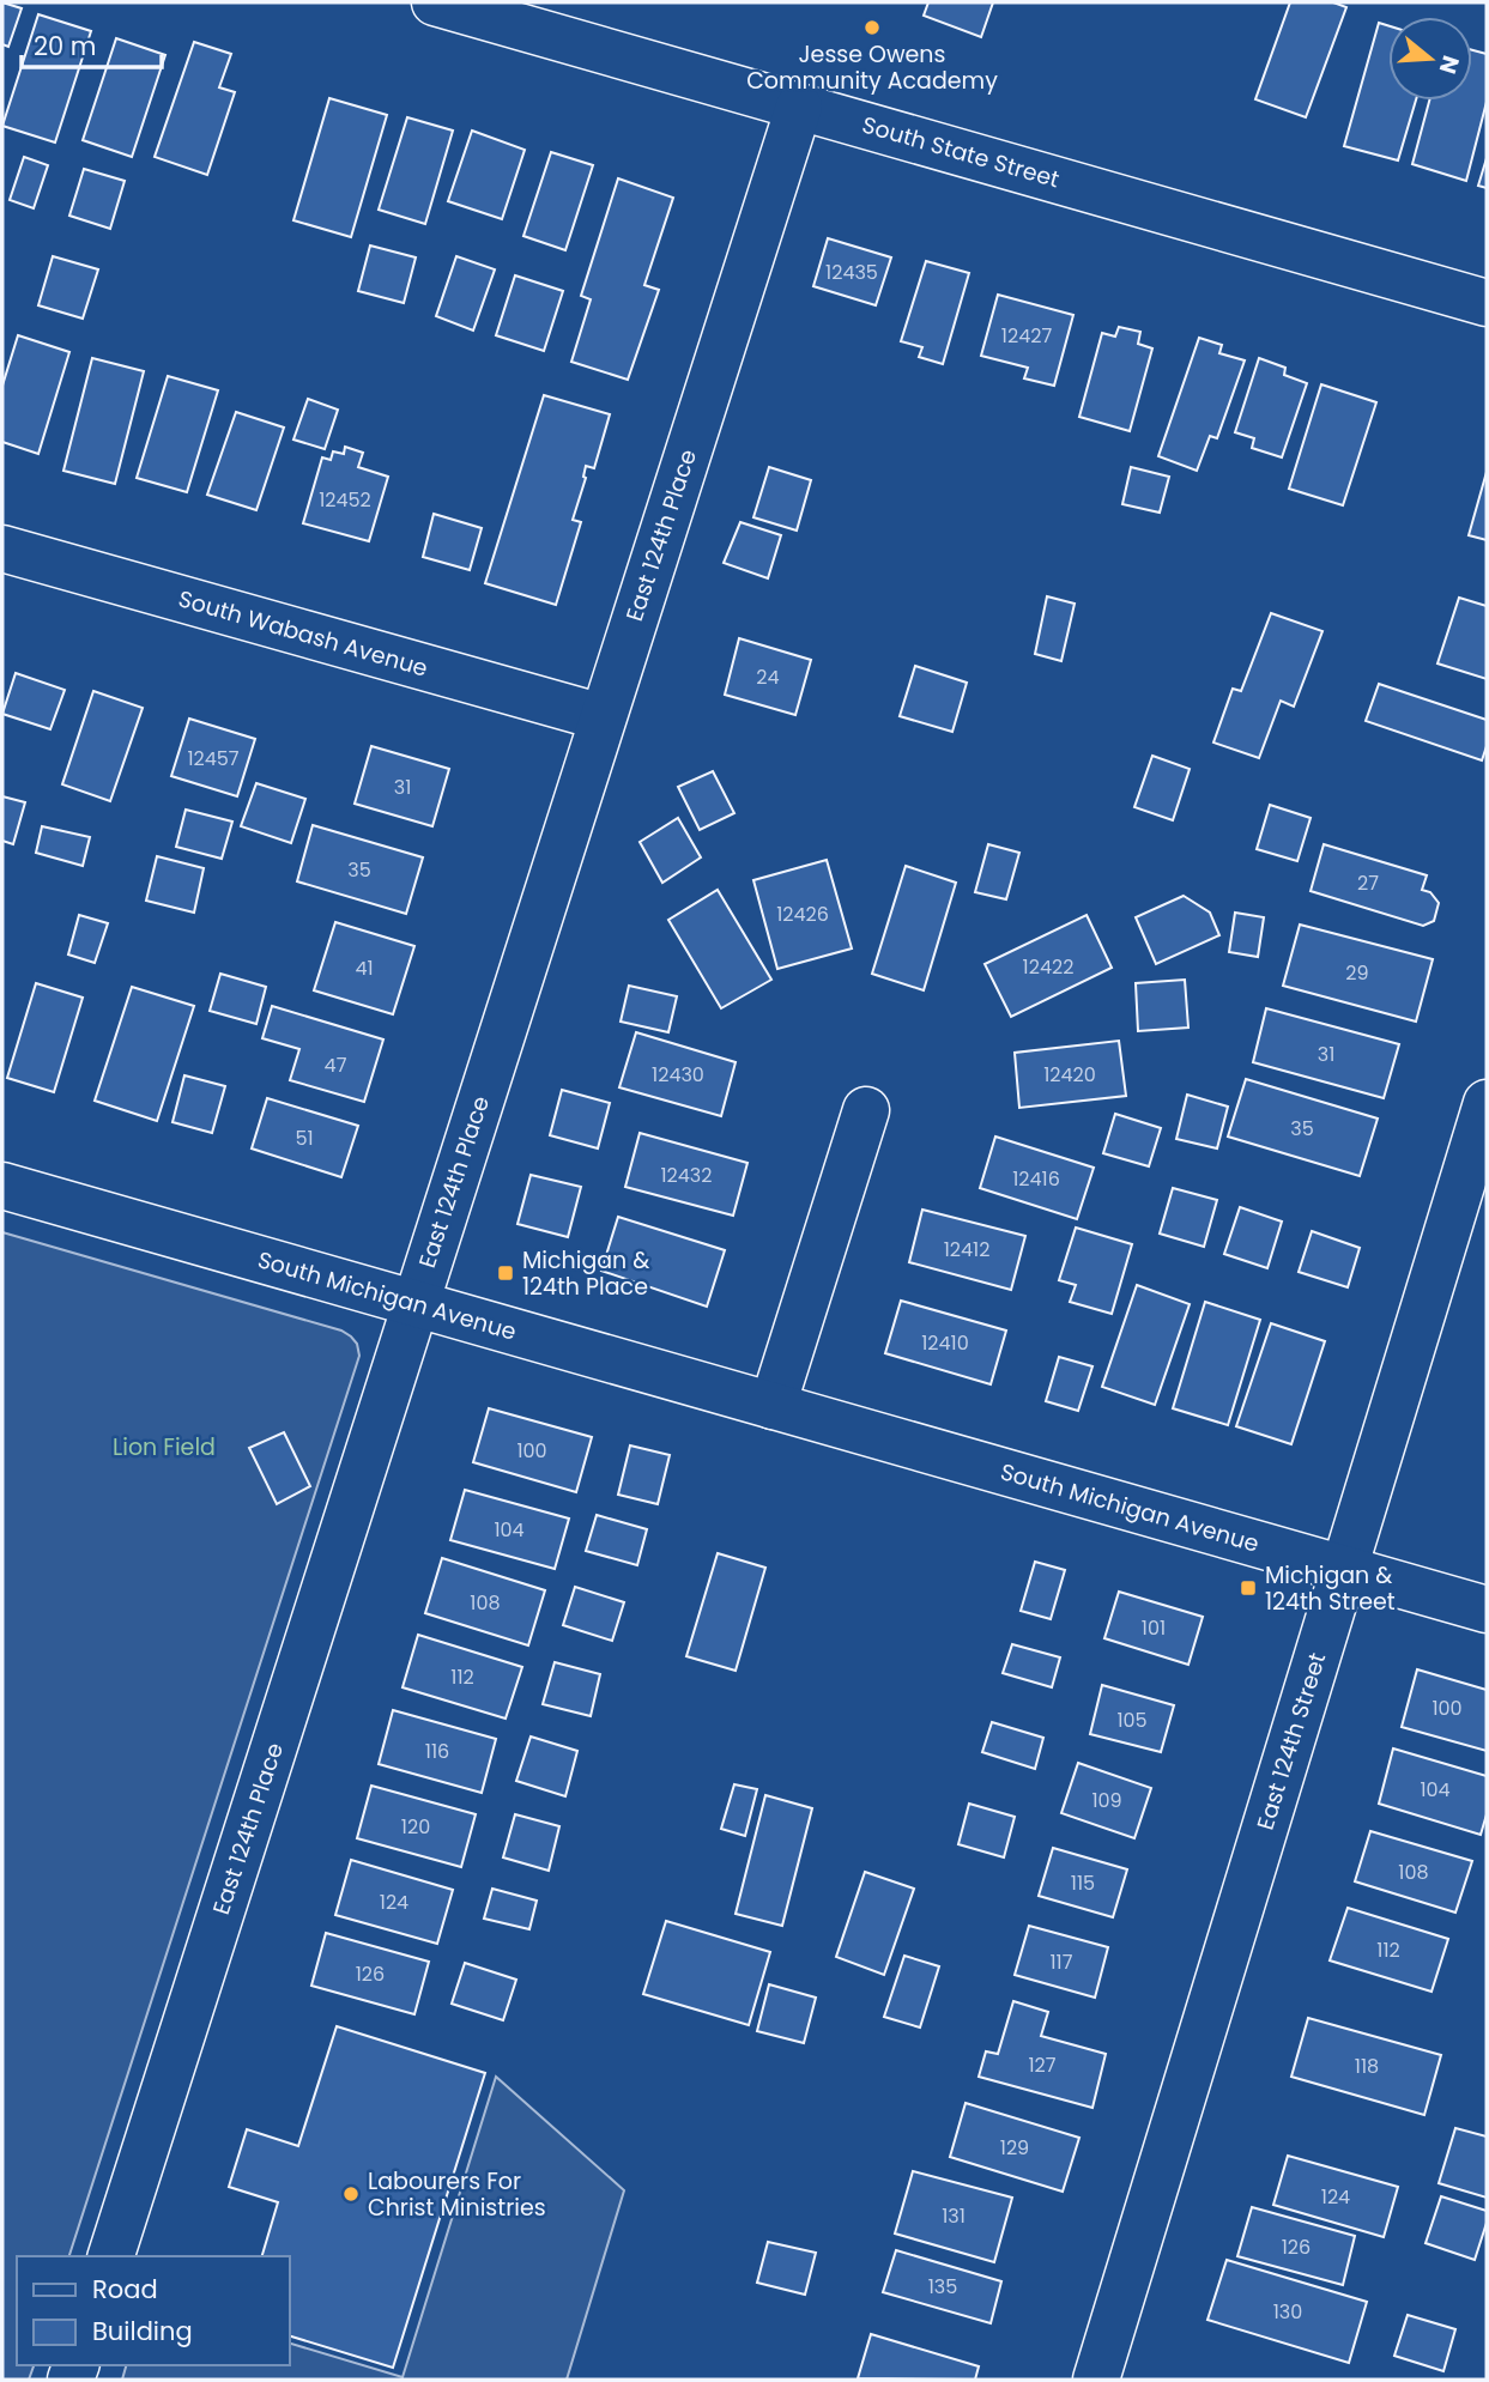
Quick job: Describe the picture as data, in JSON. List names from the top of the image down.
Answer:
{
  "streets": {
    "street": [
      "South State Street",
      "East 124th Place",
      "South Wabash Avenue",
      "South Michigan Avenue",
      "East 124th Street"
    ]
  },
  "crossings": [
    ["South State Street", "East 124th Place"],
    ["East 124th Place", "South Wabash Avenue"],
    ["East 124th Place", "South Michigan Avenue"],
    ["South Michigan Avenue", "East 124th Street"]
  ],
  "parks": ["Lion Field"],
  "places": {
    "other": ["Jesse Owens Community Academy", "Labourers For Christ Ministries"],
    "transit": ["Michigan & 124th Place", "Michigan & 124th Street"]
  },
  "house_numbers": [
    "12435",
    "12427",
    "12452",
    "24",
    "12457",
    "31",
    "35",
    "27",
    "12426",
    "12422",
    "41",
    "29",
    "31",
    "47",
    "12430",
    "12420",
    "35",
    "51",
    "12432",
    "12416",
    "12412",
    "12410",
    "100",
    "104",
    "108",
    "101",
    "112",
    "100",
    "105",
    "116",
    "104",
    "109",
    "120",
    "108",
    "115",
    "124",
    "112",
    "117",
    "126",
    "127",
    "118",
    "129",
    "124",
    "131",
    "126",
    "135",
    "130"
  ],
  "legend": ["Road", "Building"],
  "scale_bar": "20 m",
  "north": "right"
}
